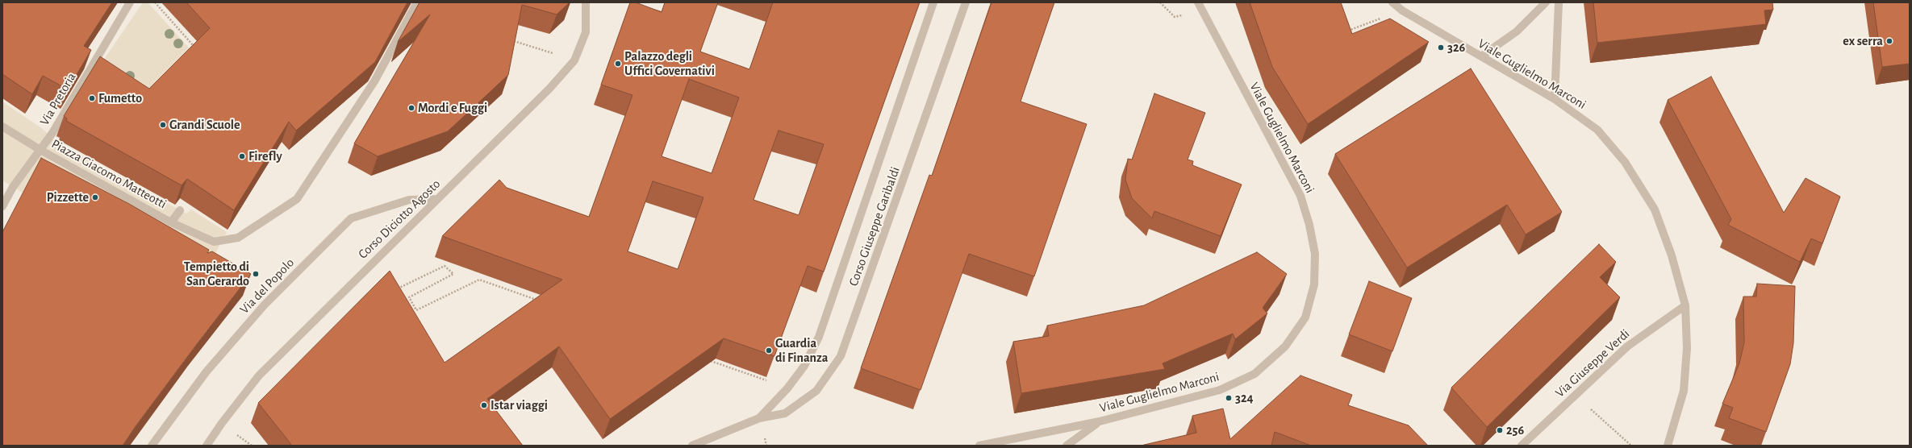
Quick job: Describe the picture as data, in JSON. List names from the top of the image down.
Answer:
{
  "streets": {
    "street": [
      "Viale Guglielmo Marconi",
      "Via Pretoria",
      "Piazza Giacomo Matteotti",
      "Corso Diciotto Agosto",
      "Corso Giuseppe Garibaldi",
      "Via del Popolo",
      "Via Giuseppe Verdi"
    ]
  },
  "crossings": [
    ["Viale Guglielmo Marconi", "Via Giuseppe Verdi"],
    ["Via Pretoria", "Piazza Giacomo Matteotti"],
    ["Corso Diciotto Agosto", "Via del Popolo"]
  ],
  "places": [
    "ex serra",
    "326",
    "Palazzo degli Uffici Governativi",
    "Fumetto",
    "Mordi e Fuggi",
    "Grandi Scuole",
    "Firefly",
    "Pizzette",
    "Tempietto di San Gerardo",
    "Guardia di Finanza",
    "324",
    "Istar viaggi",
    "256"
  ]
}
